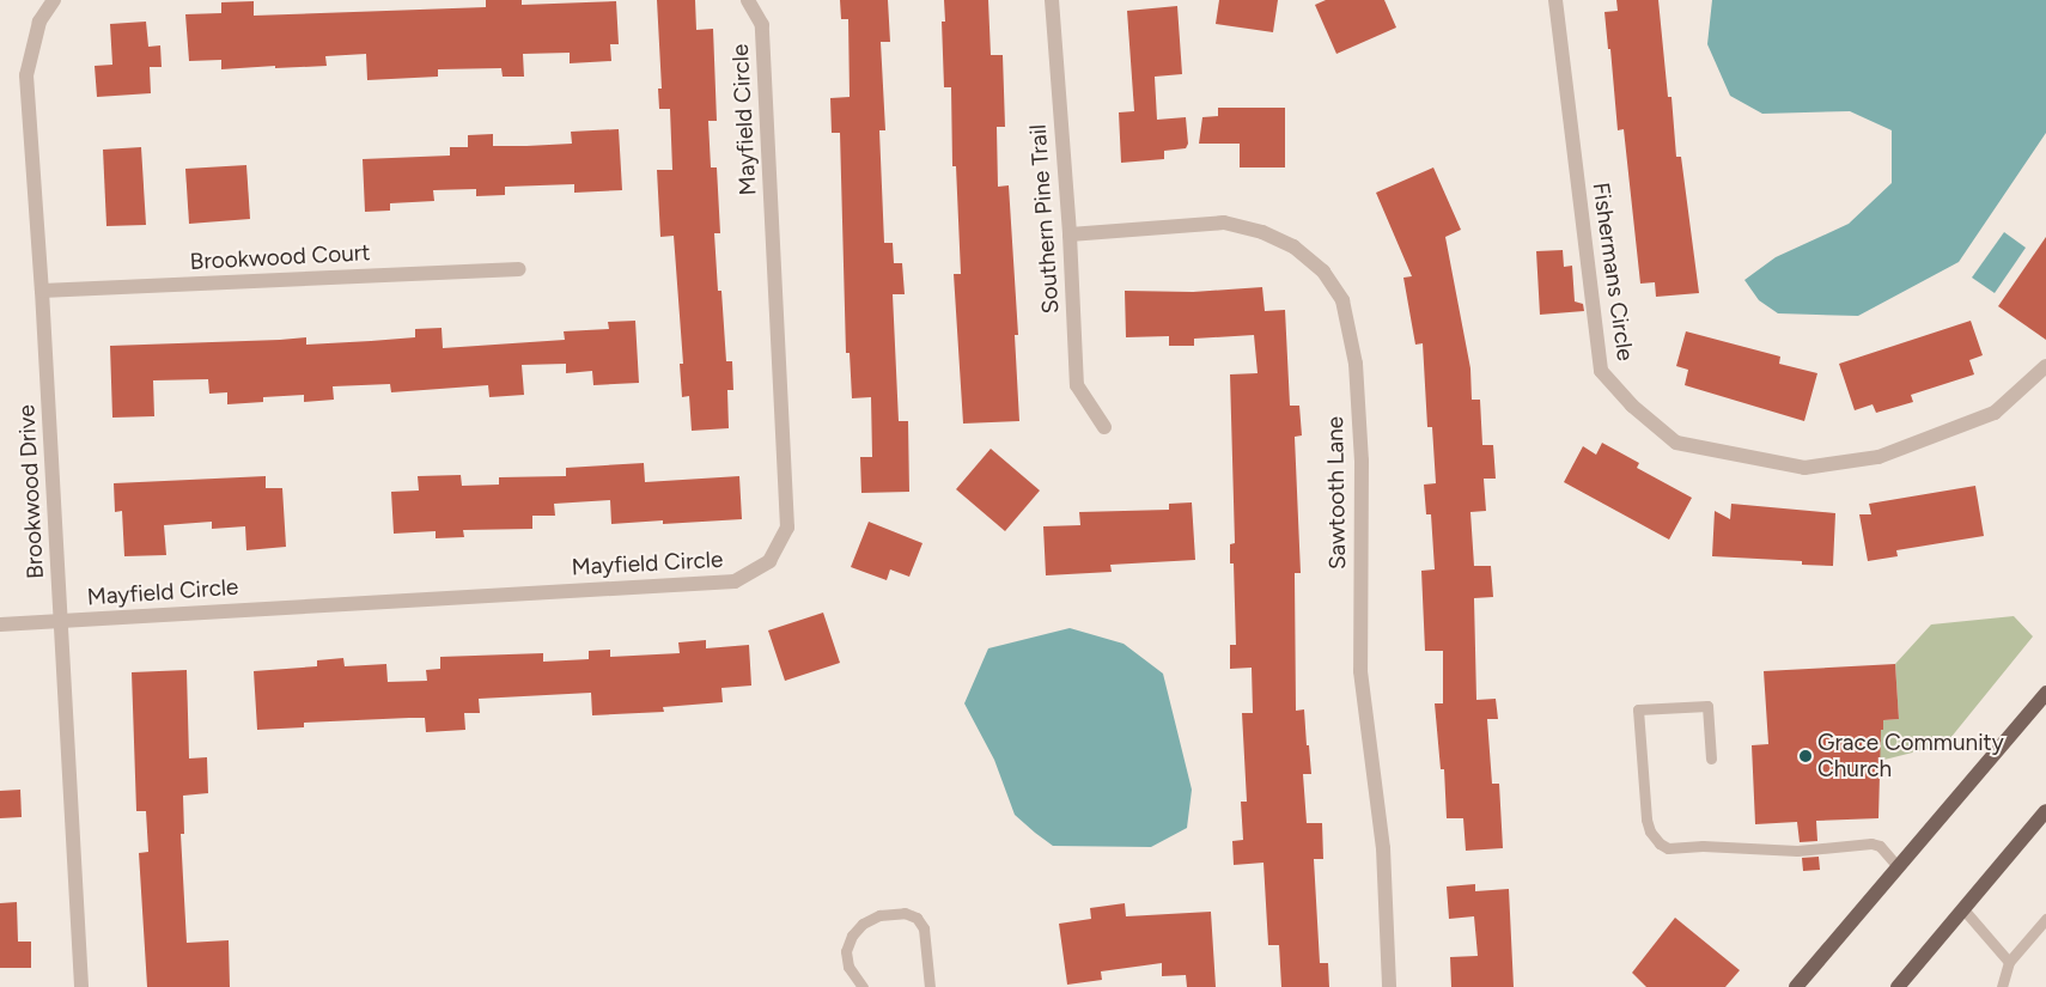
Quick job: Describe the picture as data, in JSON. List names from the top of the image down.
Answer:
{
  "streets": {
    "street": [
      "Mayfield Circle",
      "Southern Pine Trail",
      "Brookwood Court",
      "Fishermans Circle",
      "Brookwood Drive",
      "Sawtooth Lane"
    ]
  },
  "crossings": [
    ["Mayfield Circle", "Brookwood Drive"],
    ["Southern Pine Trail", "Sawtooth Lane"],
    ["Brookwood Court", "Brookwood Drive"]
  ],
  "places": ["Grace Community Church"]
}
